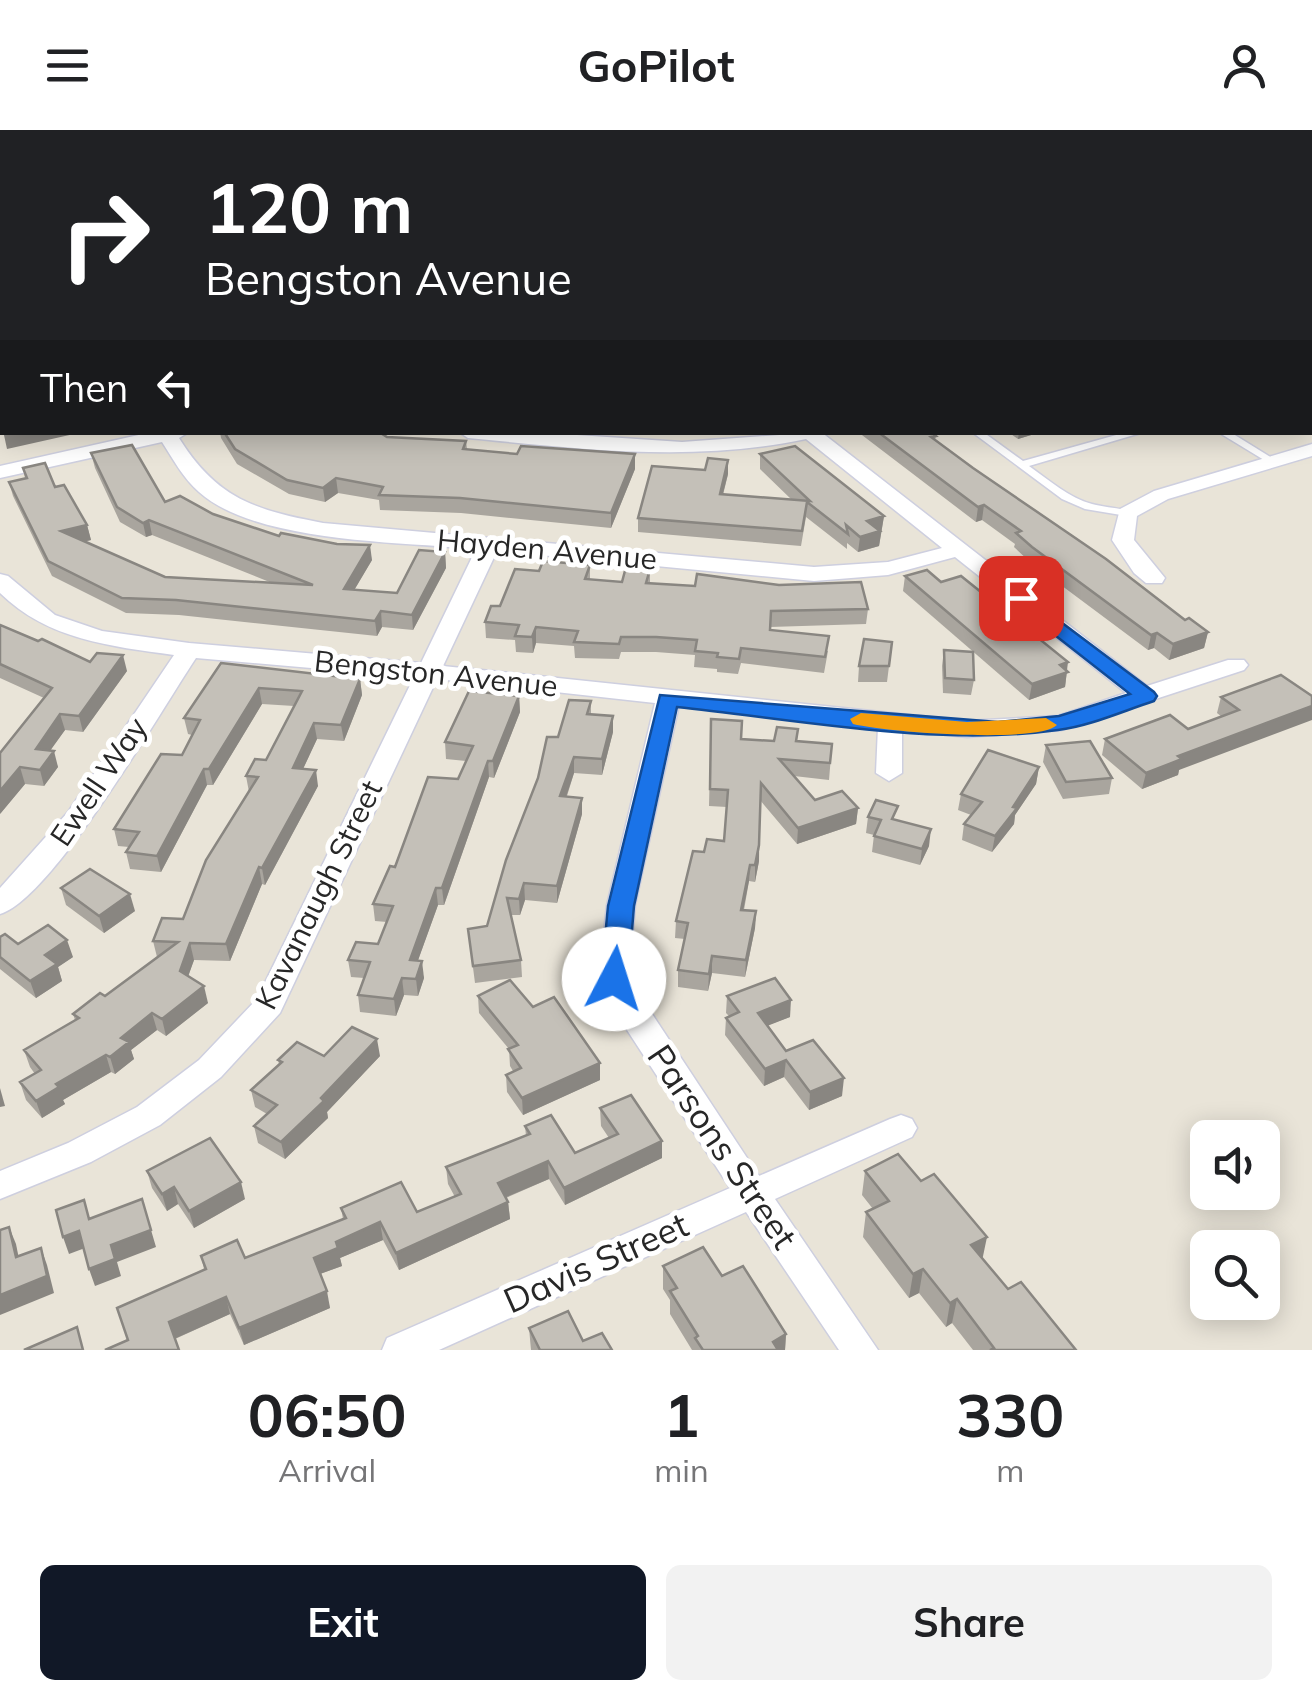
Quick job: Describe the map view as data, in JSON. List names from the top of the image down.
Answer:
{
  "streets": {
    "street": [
      "Hayden Avenue",
      "Bengston Avenue",
      "Ewell Way",
      "Kavanaugh Street",
      "Parsons Street",
      "Davis Street"
    ]
  },
  "crossings": [
    ["Hayden Avenue", "Kavanaugh Street"],
    ["Bengston Avenue", "Ewell Way"],
    ["Bengston Avenue", "Kavanaugh Street"],
    ["Bengston Avenue", "Parsons Street"],
    ["Parsons Street", "Davis Street"]
  ],
  "page": {
    "header": "GoPilot",
    "turn": ["120 m", "Bengston Avenue"],
    "then": "Then",
    "eta": [
      "06:50",
      "Arrival",
      "1",
      "min",
      "330",
      "m"
    ],
    "buttons": ["Exit", "Share"]
  }
}
